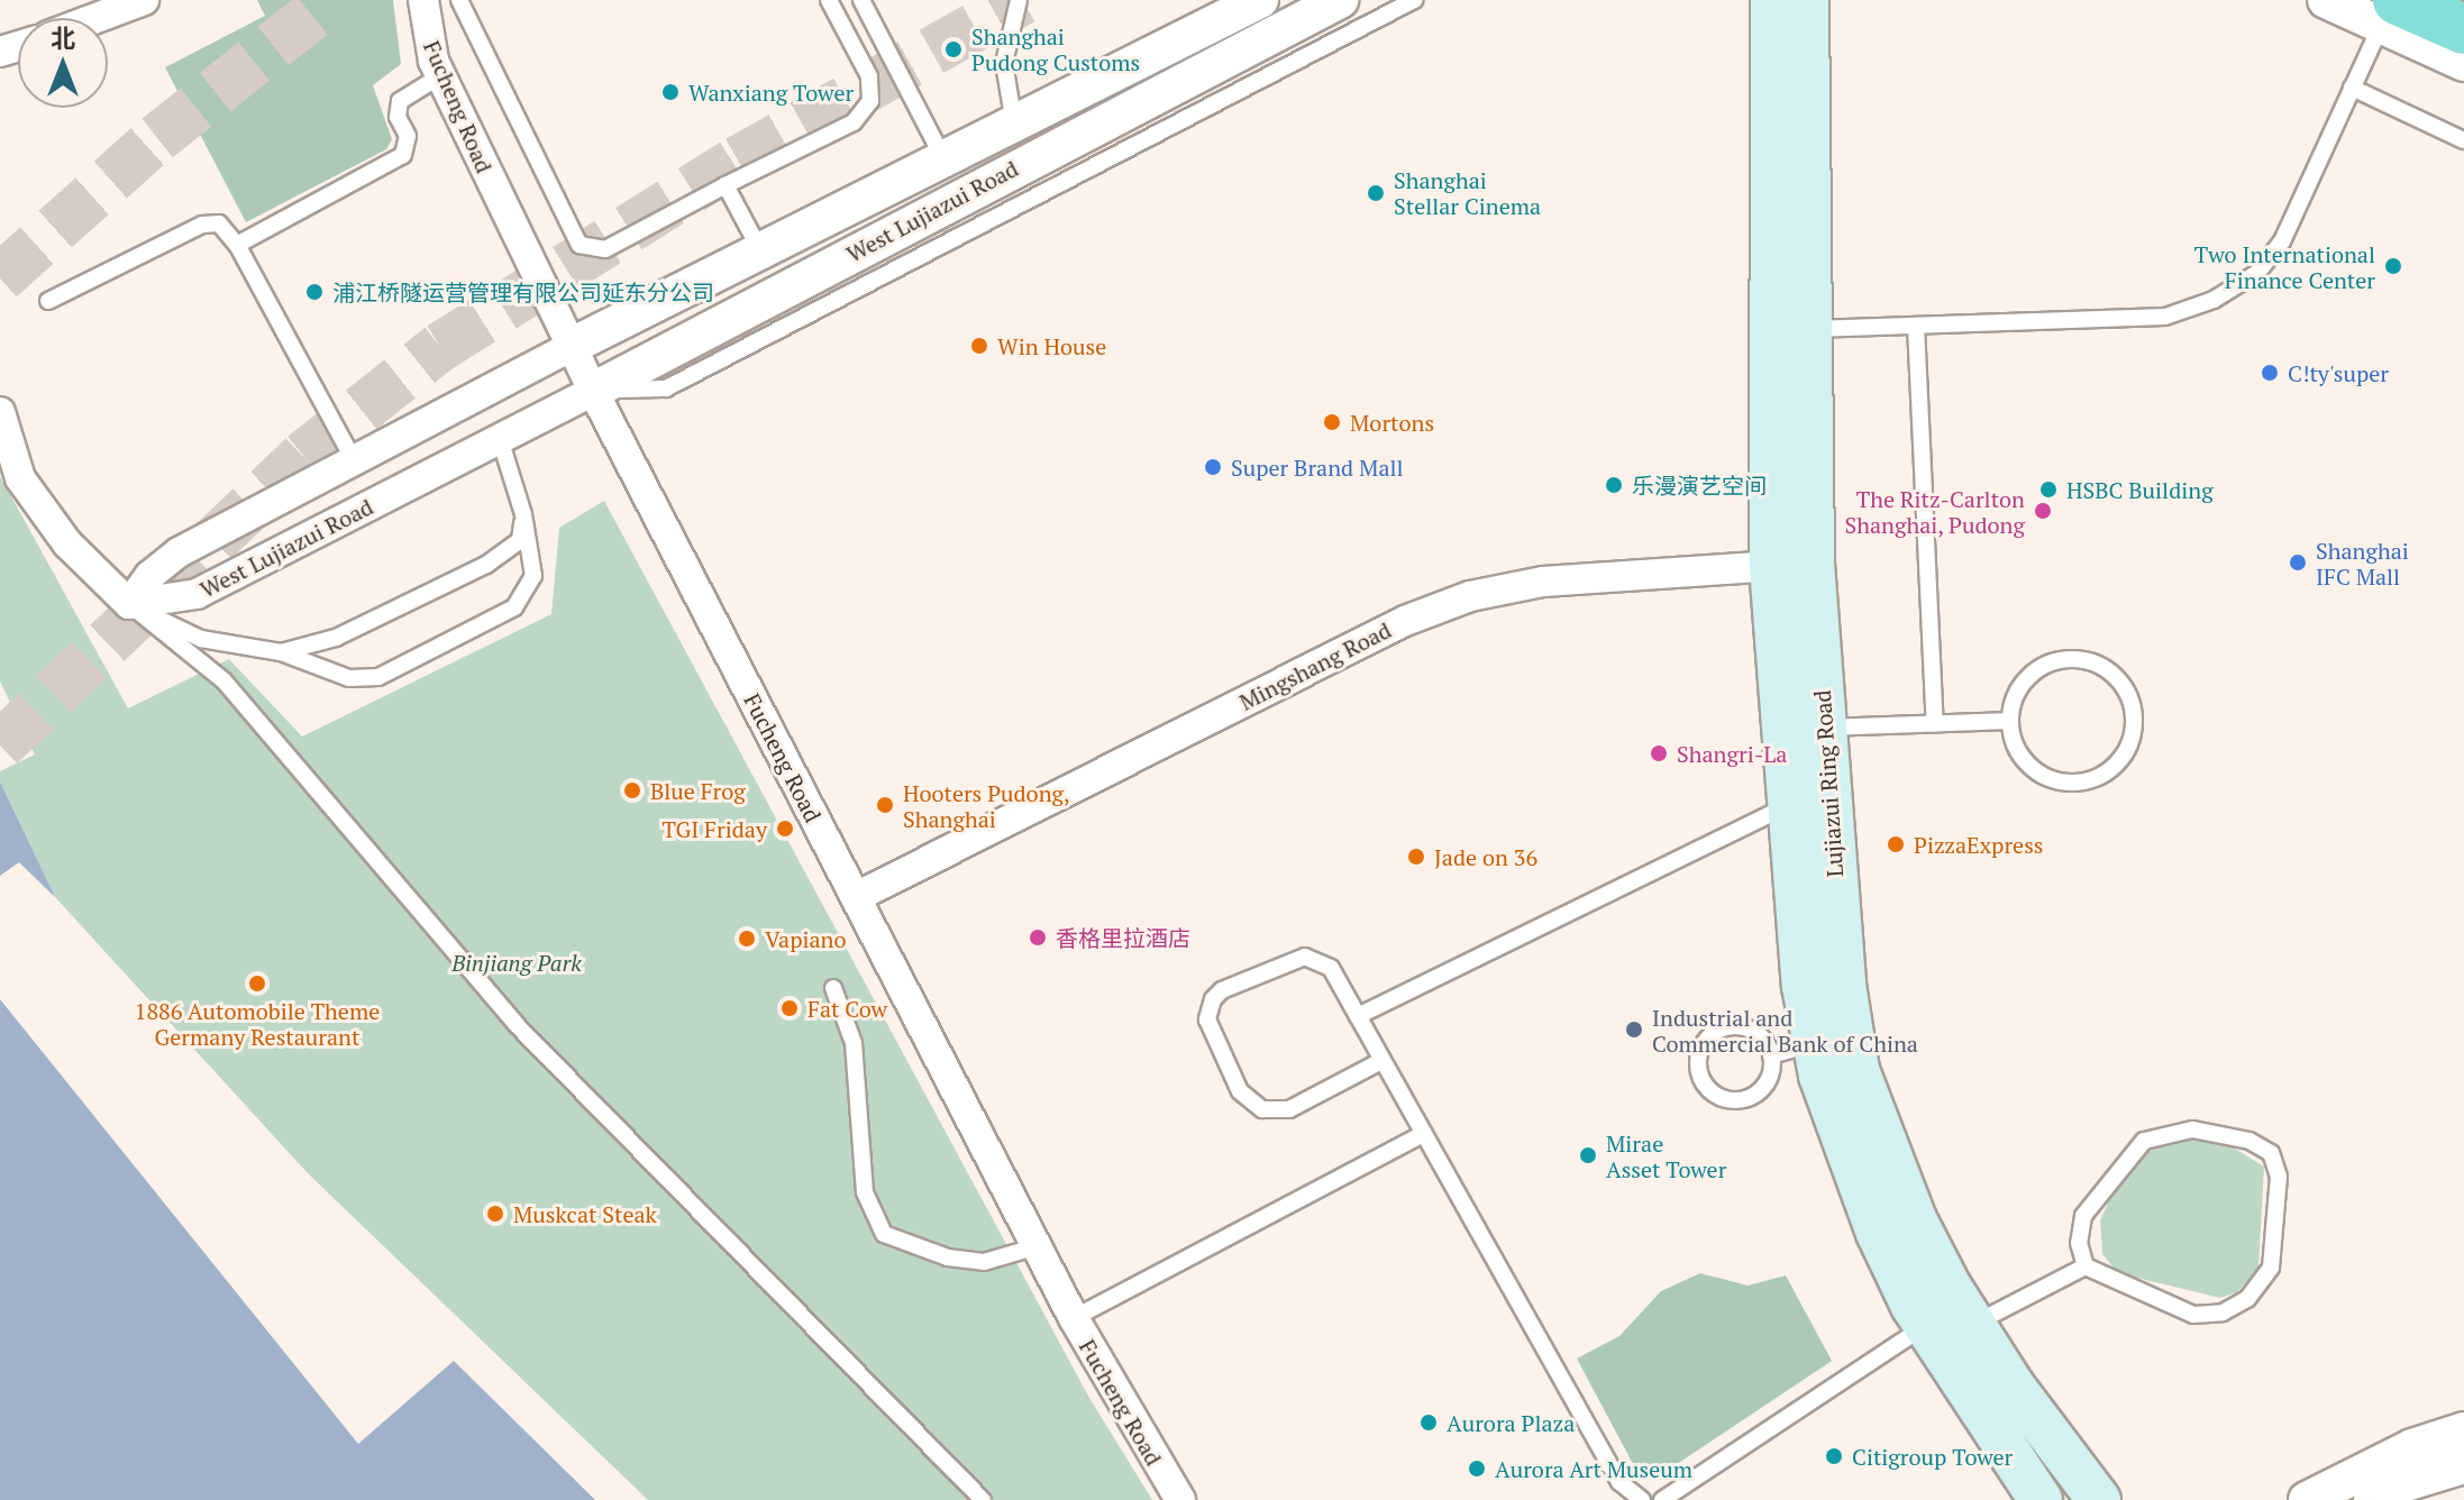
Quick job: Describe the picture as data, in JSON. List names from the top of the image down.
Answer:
{
  "streets": {
    "main road": ["Lujiazui Ring Road"],
    "street": ["Fucheng Road", "West Lujiazui Road", "Mingshang Road"]
  },
  "crossings": [
    ["Fucheng Road", "West Lujiazui Road"],
    ["Fucheng Road", "Mingshang Road"],
    ["Mingshang Road", "Lujiazui Ring Road"]
  ],
  "parks": ["Binjiang Park"],
  "places": [
    "Shanghai Pudong Customs",
    "Wanxiang Tower",
    "Shanghai Stellar Cinema",
    "Two International Finance Center",
    "浦江桥隧运营管理有限公司延东分公司",
    "Win House",
    "C!ty'super",
    "Mortons",
    "Super Brand Mall",
    "乐漫演艺空间",
    "HSBC Building",
    "The Ritz-Carlton Shanghai, Pudong",
    "Shanghai IFC Mall",
    "Shangri-La",
    "Blue Frog",
    "Hooters Pudong, Shanghai",
    "TGI Friday",
    "PizzaExpress",
    "Jade on 36",
    "香格里拉酒店",
    "Vapiano",
    "1886 Automobile Theme Germany Restaurant",
    "Fat Cow",
    "Industrial and Commercial Bank of China",
    "Mirae Asset Tower",
    "Muskcat Steak",
    "Aurora Plaza",
    "Citigroup Tower",
    "Aurora Art Museum"
  ],
  "north": "top"
}
